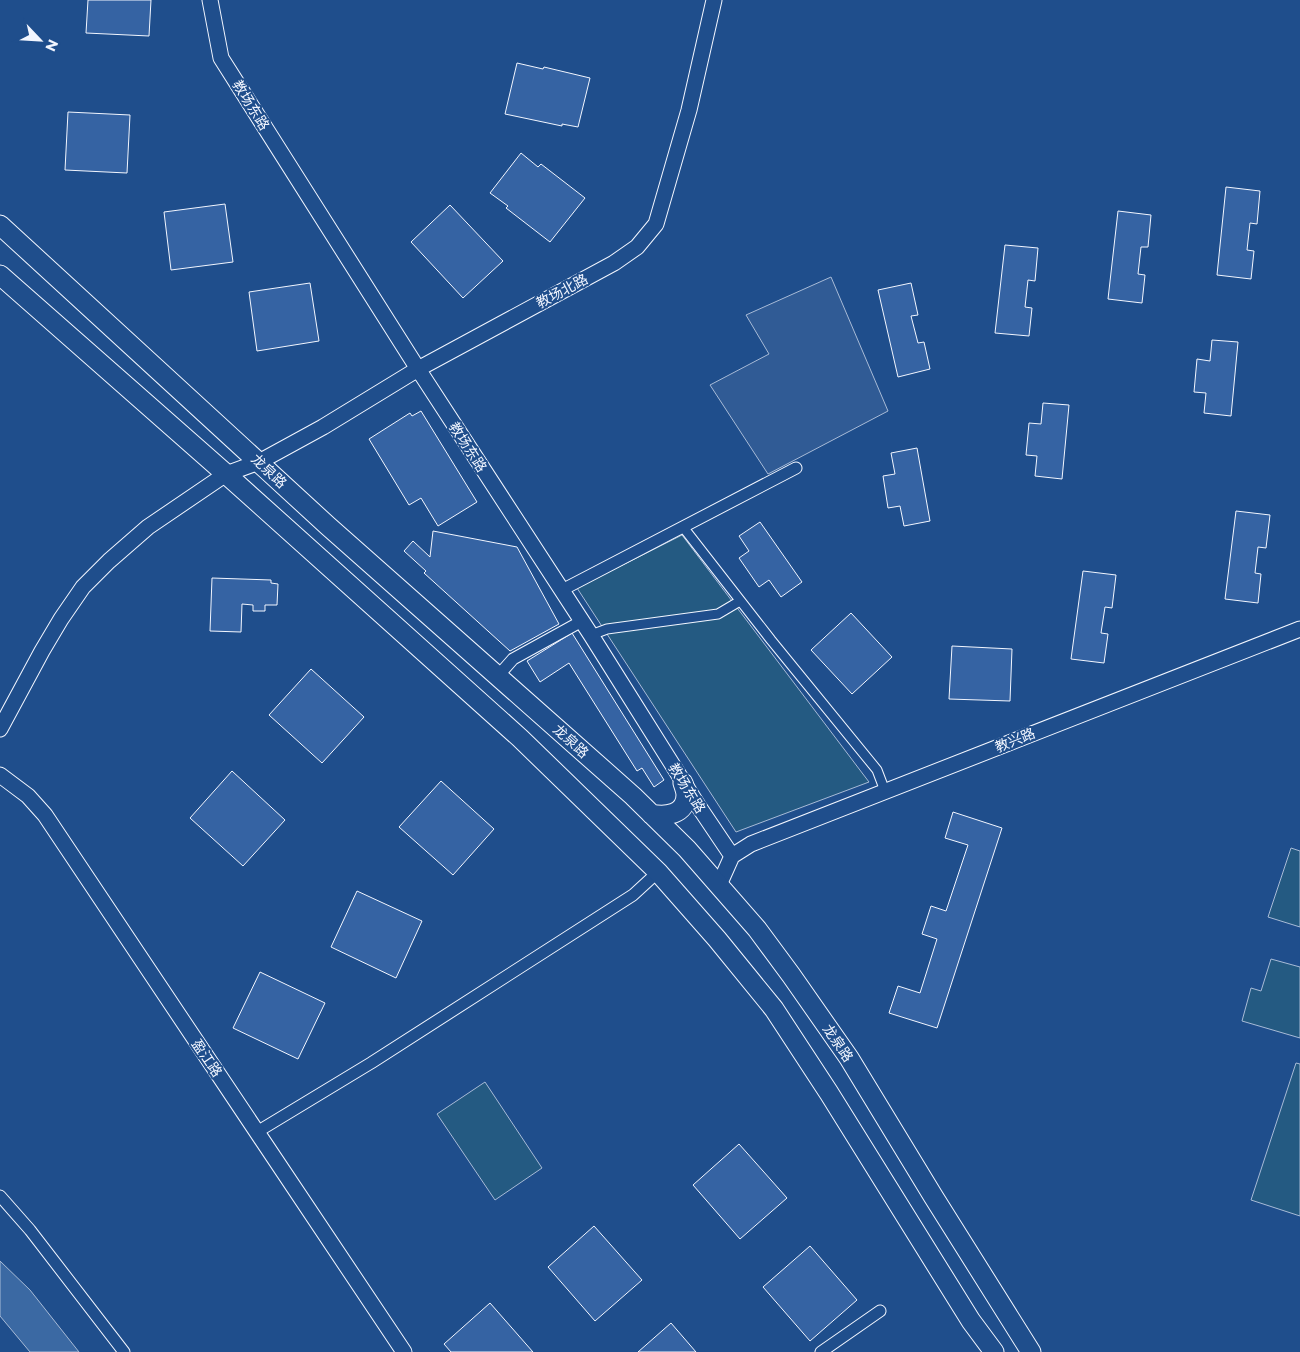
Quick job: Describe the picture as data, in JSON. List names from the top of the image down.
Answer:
{
  "streets": {
    "main road": ["龙泉路"],
    "street": [
      "教场东路",
      "教场北路",
      "教兴路",
      "盈江路"
    ]
  },
  "crossings": [
    ["教场东路", "教场北路"],
    ["教场东路", "教兴路"],
    ["教场北路", "龙泉路"]
  ],
  "north": "bottom right"
}
